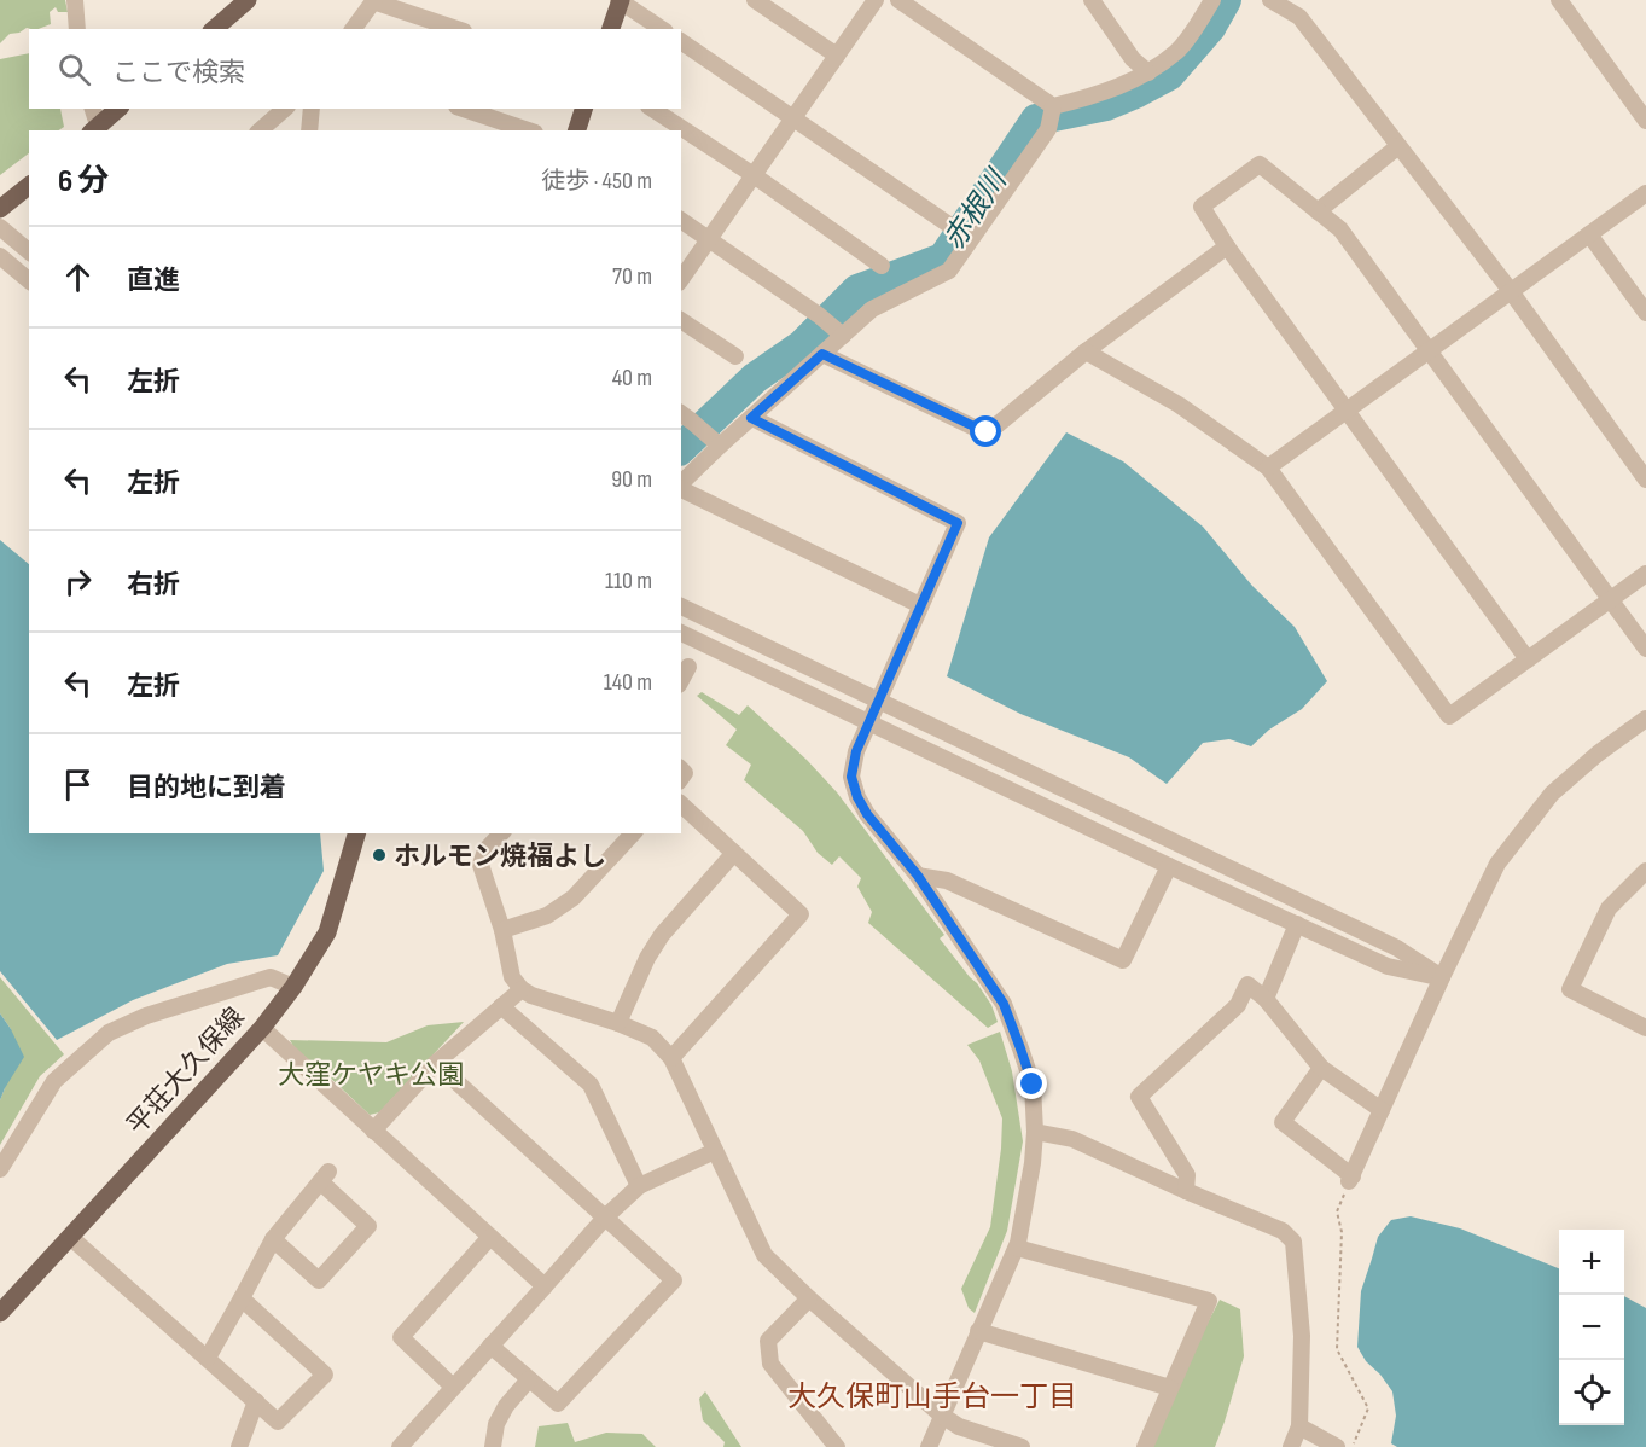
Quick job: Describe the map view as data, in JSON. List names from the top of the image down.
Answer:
{
  "streets": {
    "main road": ["平荘大久保線"]
  },
  "districts": ["大久保町山手台一丁目"],
  "water": ["赤根川"],
  "parks": ["大窪ケヤキ公園"],
  "places": ["ホルモン焼福よし"],
  "page": {
    "search": "ここで検索",
    "heading": ["6 分", "徒歩 · 450 m"],
    "list": [
      ["直進", "70 m"],
      ["左折", "40 m"],
      ["左折", "90 m"],
      ["右折", "110 m"],
      ["左折", "140 m"],
      "目的地に到着"
    ],
    "map_buttons": ["+", "−"]
  }
}
